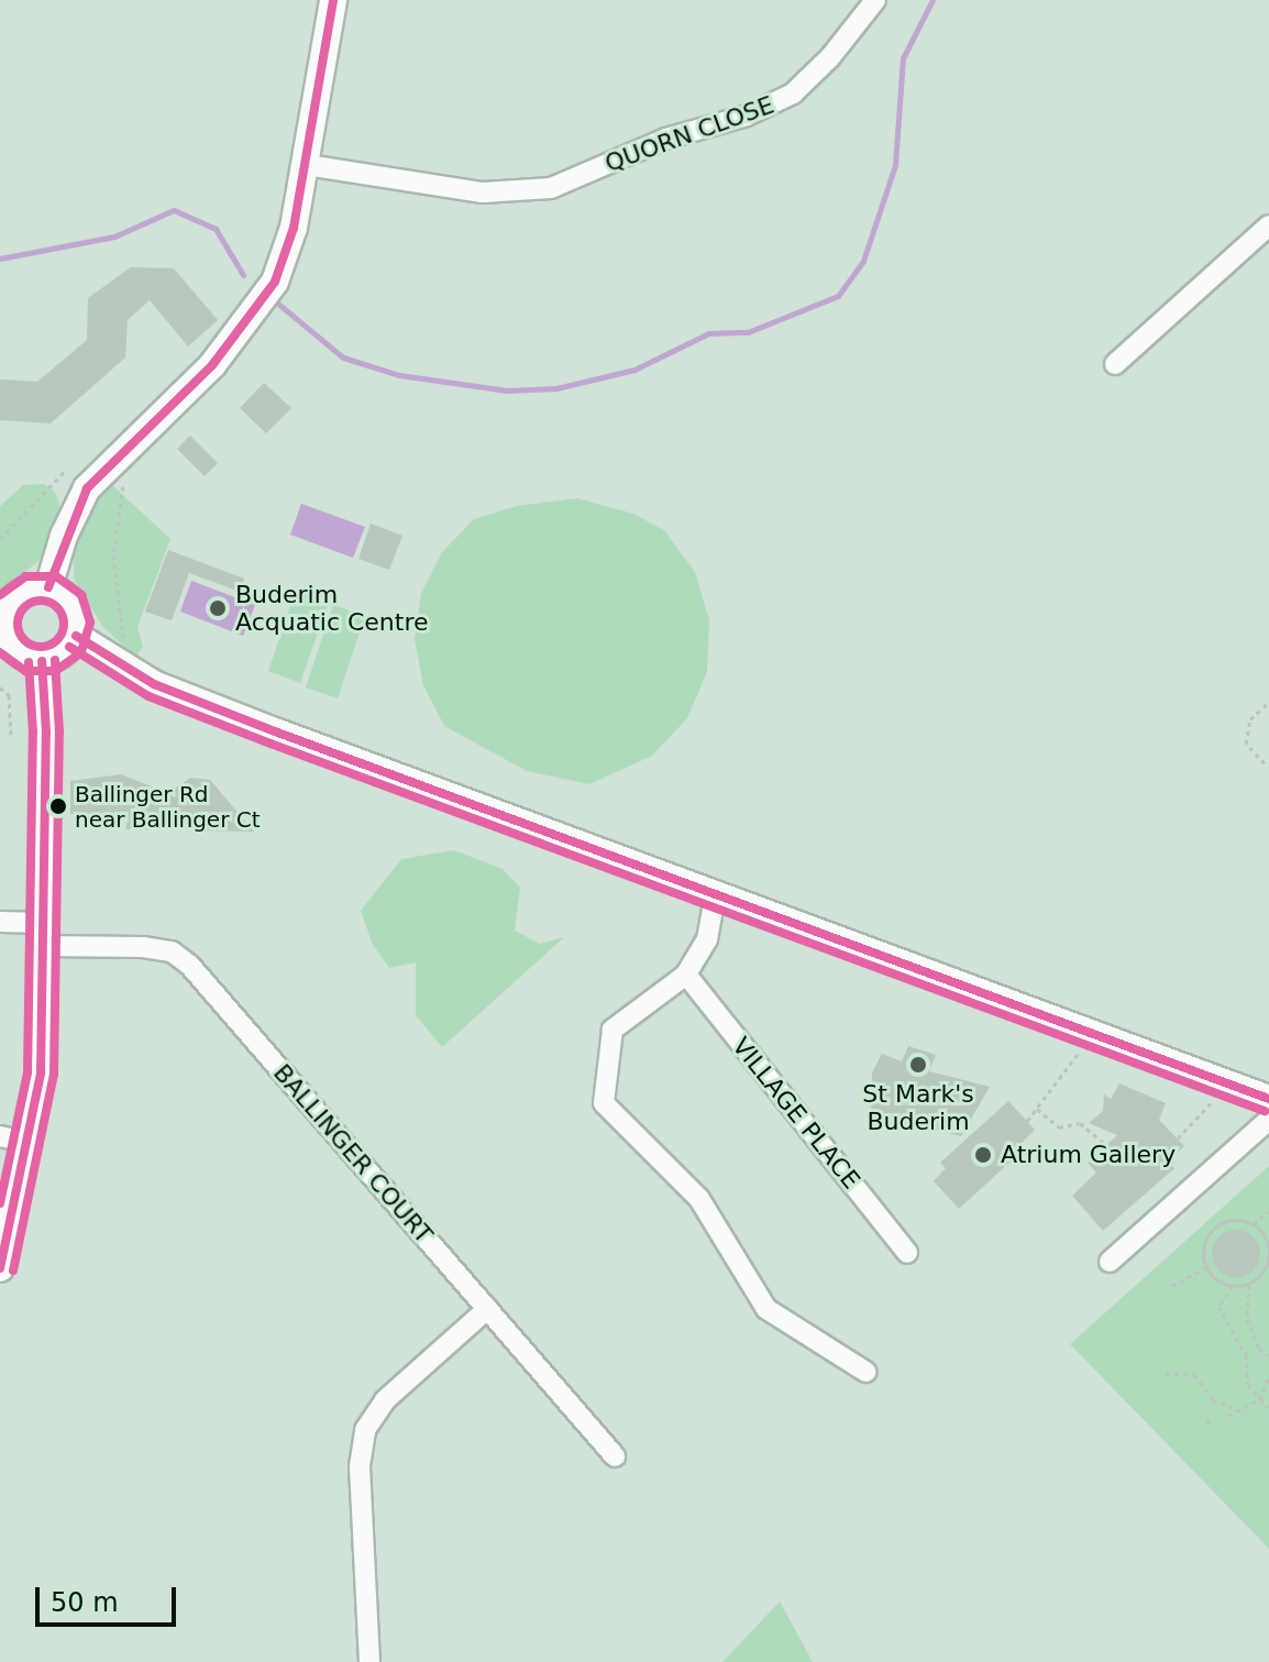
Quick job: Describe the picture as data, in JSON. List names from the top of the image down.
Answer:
{
  "streets": {
    "street": ["QUORN CLOSE", "VILLAGE PLACE", "BALLINGER COURT"]
  },
  "places": [
    "Buderim Acquatic Centre",
    "Ballinger Rd near Ballinger Ct",
    "St Mark's Buderim",
    "Atrium Gallery"
  ],
  "scale_bar": "50 m"
}
